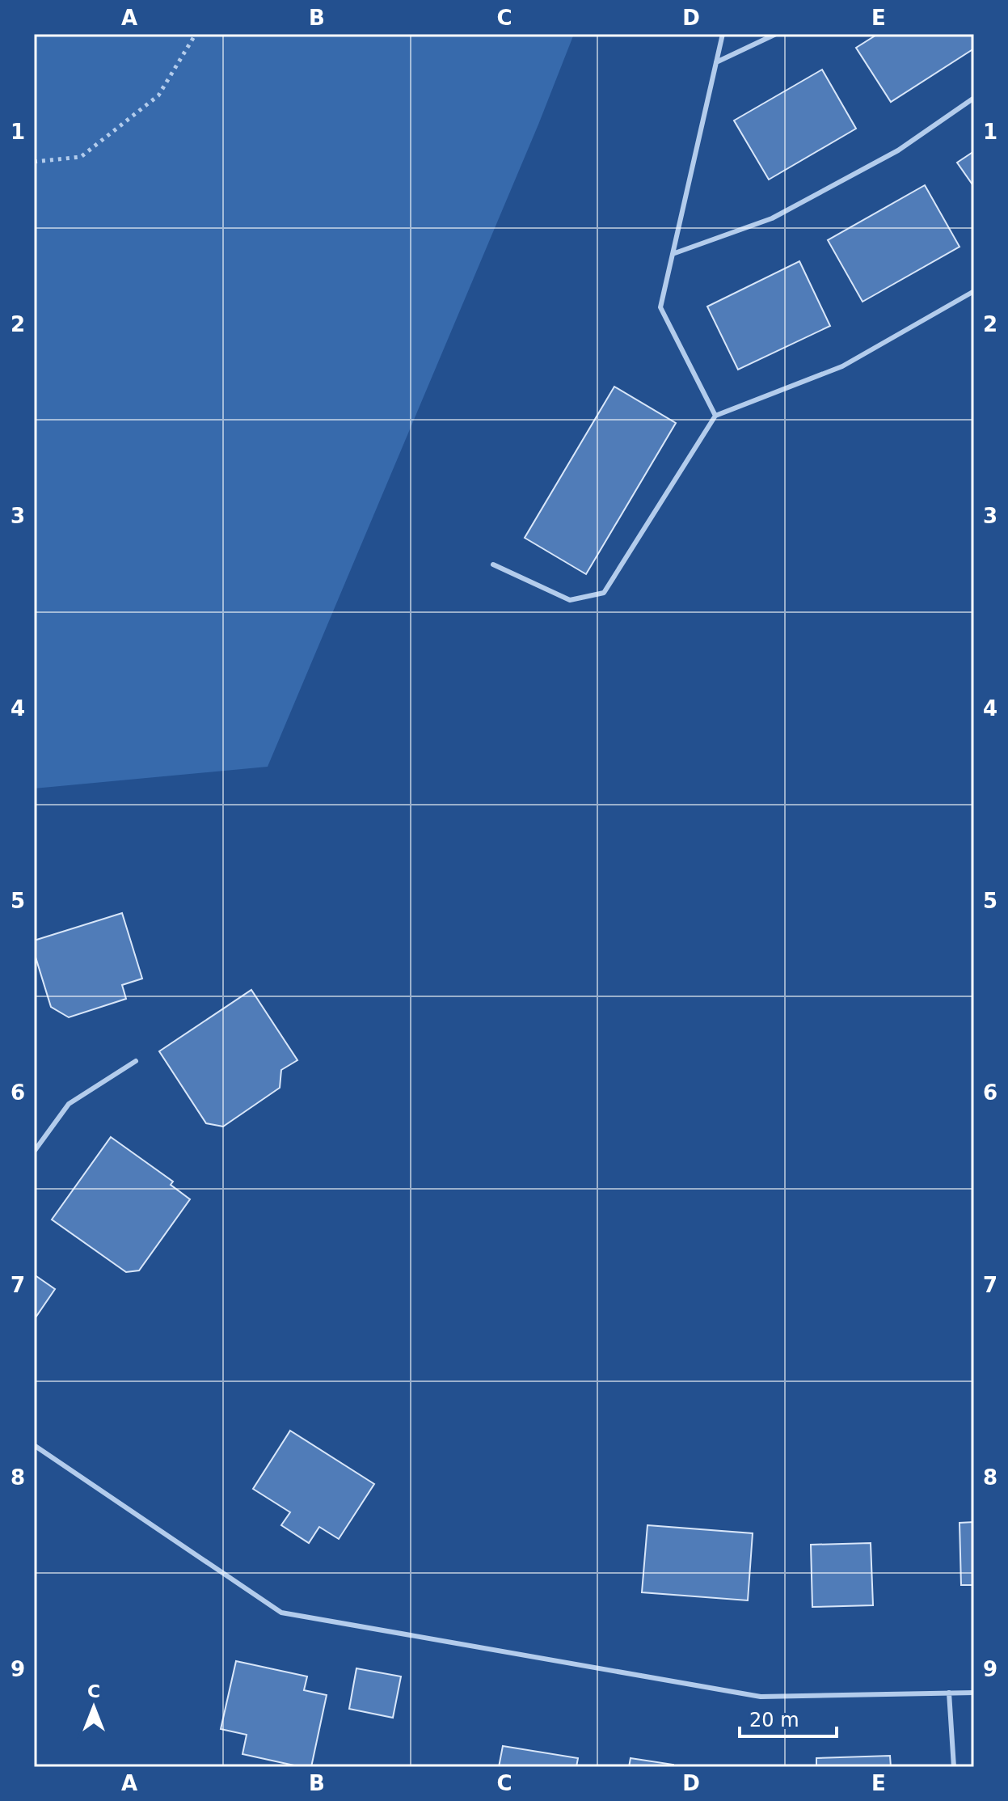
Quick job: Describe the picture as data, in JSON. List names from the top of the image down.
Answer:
{
  "scale_bar": "20 m",
  "north": "top",
  "grid": {
    "columns": [
      "A",
      "B",
      "C",
      "D",
      "E"
    ],
    "rows": [
      "1",
      "2",
      "3",
      "4",
      "5",
      "6",
      "7",
      "8",
      "9"
    ]
  }
}
